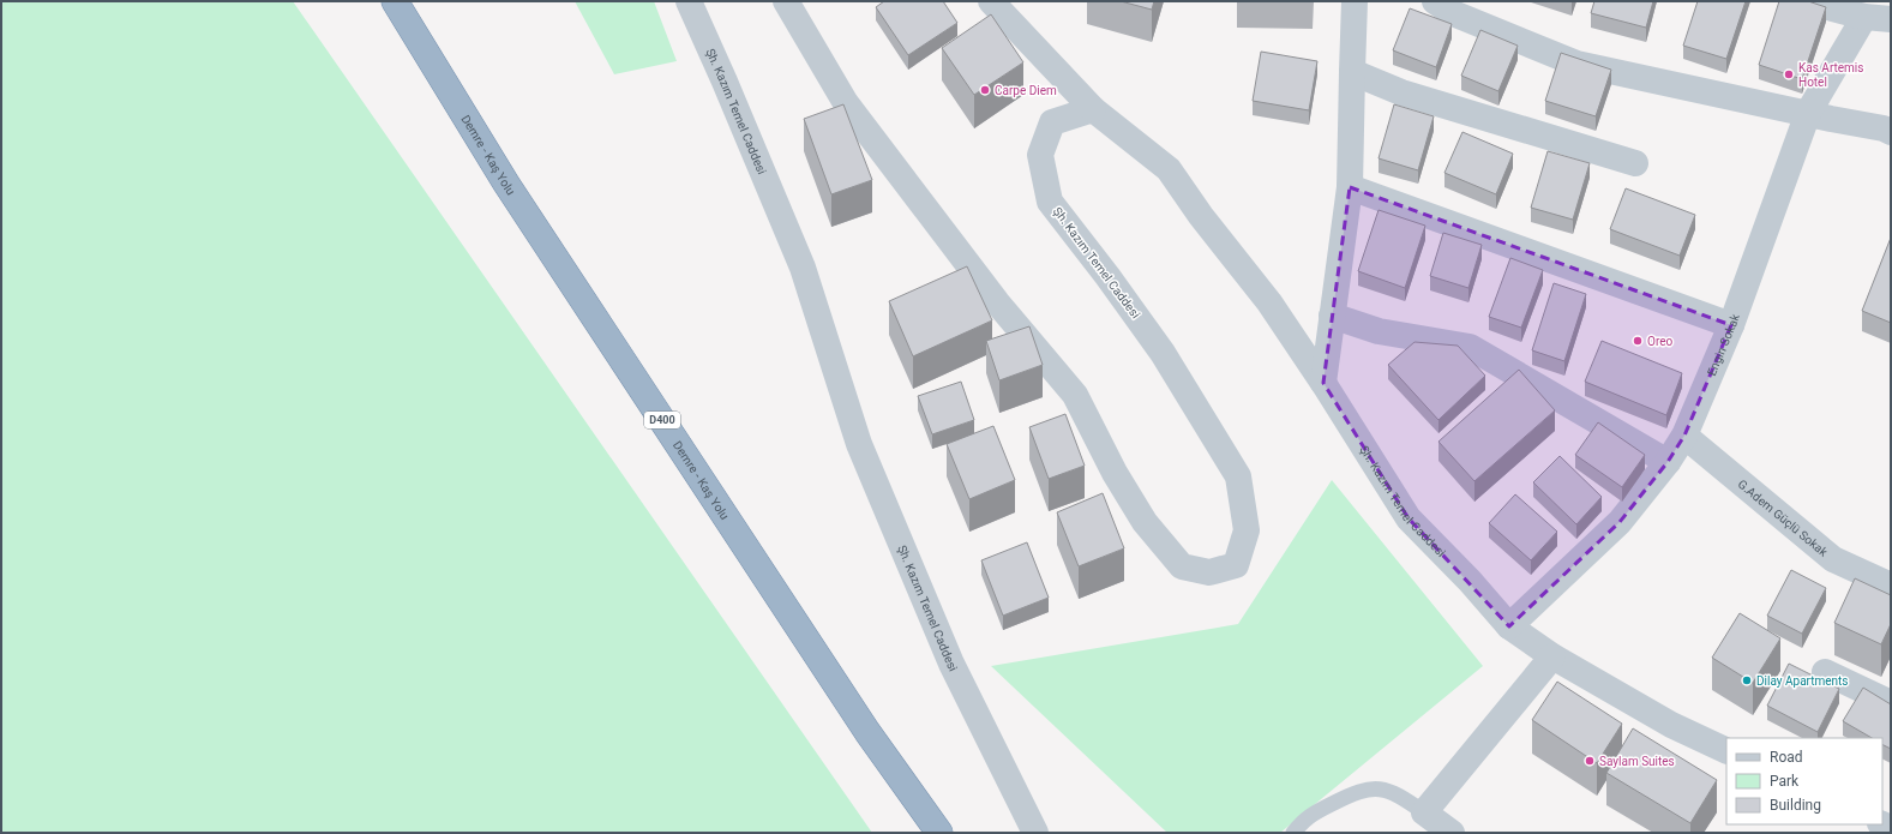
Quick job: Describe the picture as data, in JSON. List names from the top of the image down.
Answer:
{
  "streets": {
    "highway": ["Demre - Kaş Yolu", "D400"],
    "street": ["Şh. Kazım Temel Caddesi", "Engin Sokak", "G.Adem Güçlü Sokak"]
  },
  "crossings": [
    ["Şh. Kazım Temel Caddesi", "Engin Sokak"],
    ["Engin Sokak", "G.Adem Güçlü Sokak"]
  ],
  "places": [
    "Kas Artemis Hotel",
    "Carpe Diem",
    "Oreo",
    "Dilay Apartments",
    "Saylam Suites"
  ],
  "legend": ["Road", "Park", "Building"]
}
